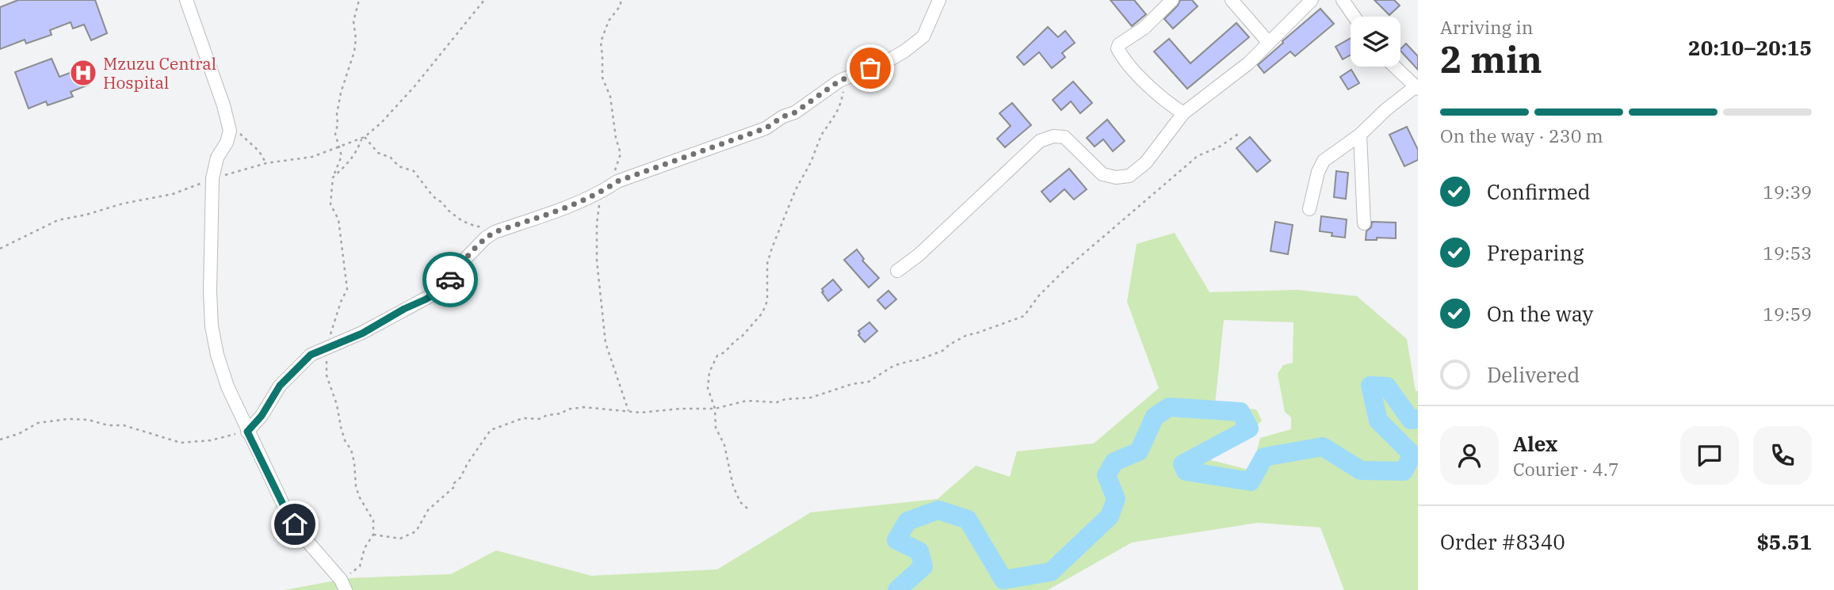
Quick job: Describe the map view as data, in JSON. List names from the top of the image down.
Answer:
{
  "places": {
    "hospital": ["Mzuzu Central Hospital"]
  },
  "page": {
    "heading": ["2 min", "Arriving in", "20:10–20:15"],
    "panel": [
      "Alex",
      "Courier · 4.7",
      "Order #8340",
      "$5.51"
    ],
    "bar": "On the way · 230 m",
    "list": [
      ["Confirmed", "19:39"],
      ["Preparing", "19:53"],
      ["On the way", "19:59"],
      "Delivered"
    ]
  }
}
